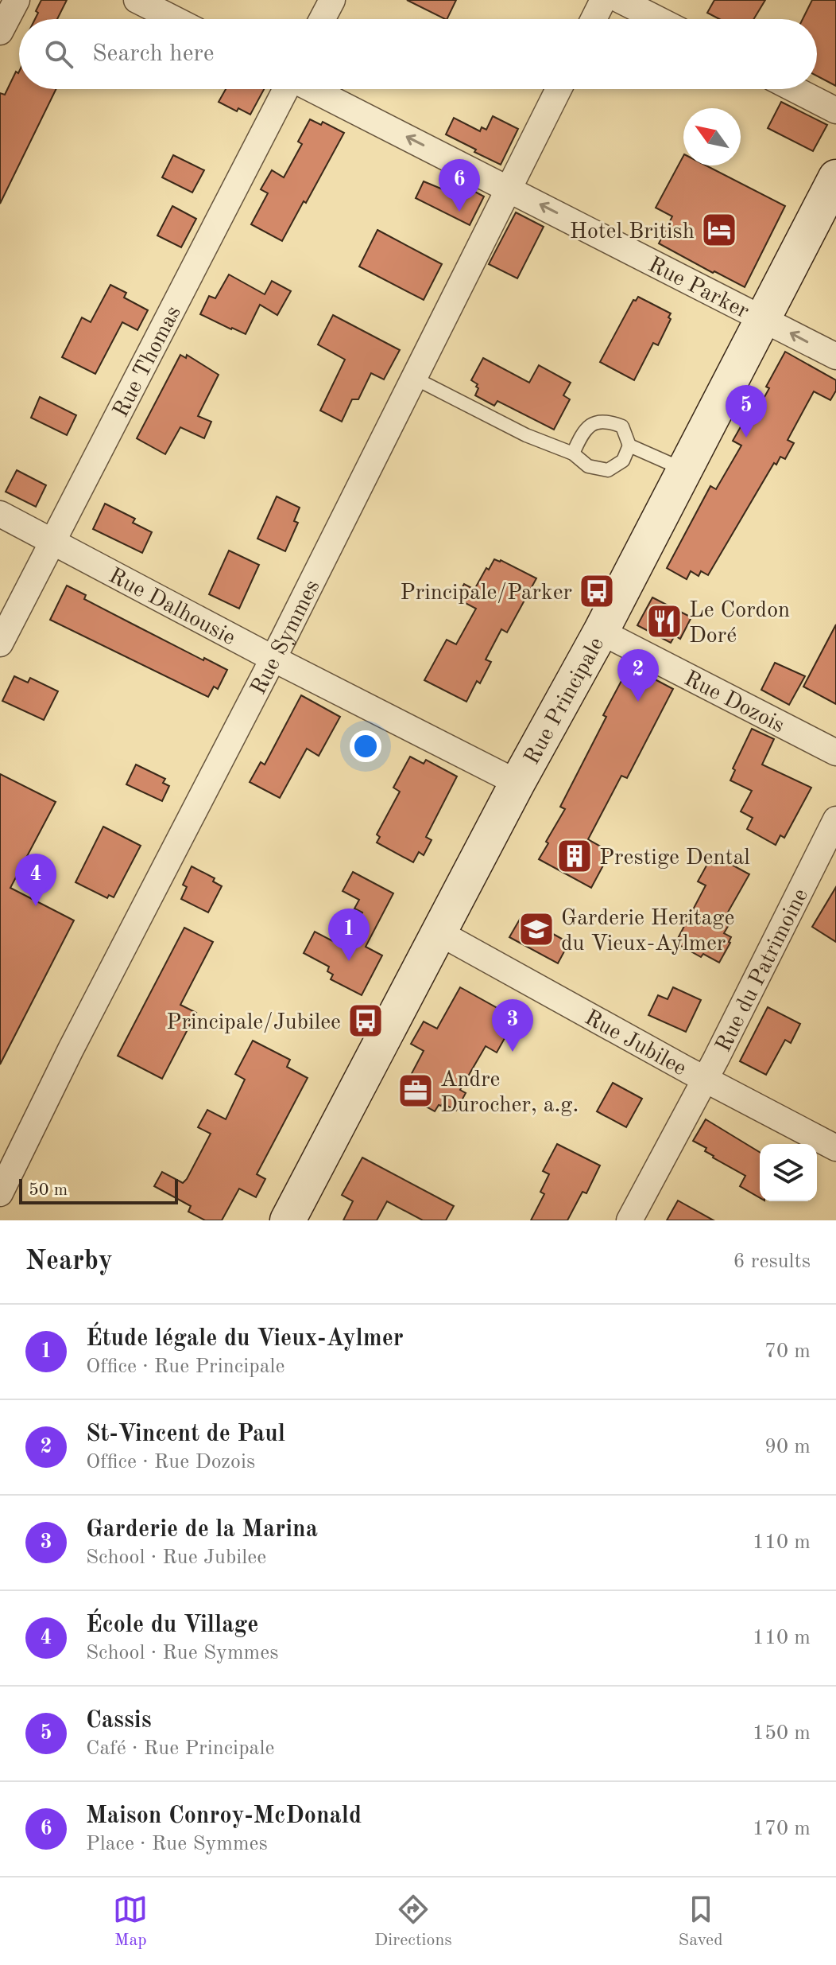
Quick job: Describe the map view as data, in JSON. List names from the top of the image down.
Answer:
{
  "streets": {
    "street": [
      "Rue Parker",
      "Rue Thomas",
      "Rue Dalhousie",
      "Rue Symmes",
      "Rue Principale",
      "Rue Dozois",
      "Rue du Patrimoine",
      "Rue Jubilee"
    ]
  },
  "crossings": [
    ["Rue Parker", "Rue Symmes"],
    ["Rue Parker", "Rue Principale"],
    ["Rue Thomas", "Rue Dalhousie"],
    ["Rue Dalhousie", "Rue Symmes"],
    ["Rue Dalhousie", "Rue Principale"],
    ["Rue Principale", "Rue Dozois"],
    ["Rue Principale", "Rue Jubilee"],
    ["Rue du Patrimoine", "Rue Jubilee"]
  ],
  "one_way": ["Rue Parker"],
  "places": {
    "hotel": ["Hotel British"],
    "bus stop": ["Principale/Parker", "Principale/Jubilee"],
    "restaurant": ["Le Cordon Doré"],
    "building": ["Prestige Dental"],
    "school or university": ["Garderie Heritage du Vieux-Aylmer"],
    "office": ["Andre Durocher, a.g."]
  },
  "scale_bar": "50 m",
  "north": "top left",
  "page": {
    "search": "Search here",
    "pins": [
      "6",
      "5",
      "2",
      "4",
      "1",
      "3"
    ],
    "scale": "50 m",
    "heading": ["Nearby", "6 results"],
    "list": [
      {
        "mark": "1",
        "name": "Étude légale du Vieux-Aylmer",
        "note": "Office · Rue Principale",
        "value": "70 m"
      },
      {
        "mark": "2",
        "name": "St-Vincent de Paul",
        "note": "Office · Rue Dozois",
        "value": "90 m"
      },
      {
        "mark": "3",
        "name": "Garderie de la Marina",
        "note": "School · Rue Jubilee",
        "value": "110 m"
      },
      {
        "mark": "4",
        "name": "École du Village",
        "note": "School · Rue Symmes",
        "value": "110 m"
      },
      {
        "mark": "5",
        "name": "Cassis",
        "note": "Café · Rue Principale",
        "value": "150 m"
      },
      {
        "mark": "6",
        "name": "Maison Conroy-McDonald",
        "note": "Place · Rue Symmes",
        "value": "170 m"
      }
    ],
    "nav": ["Map", "Directions", "Saved"]
  }
}
